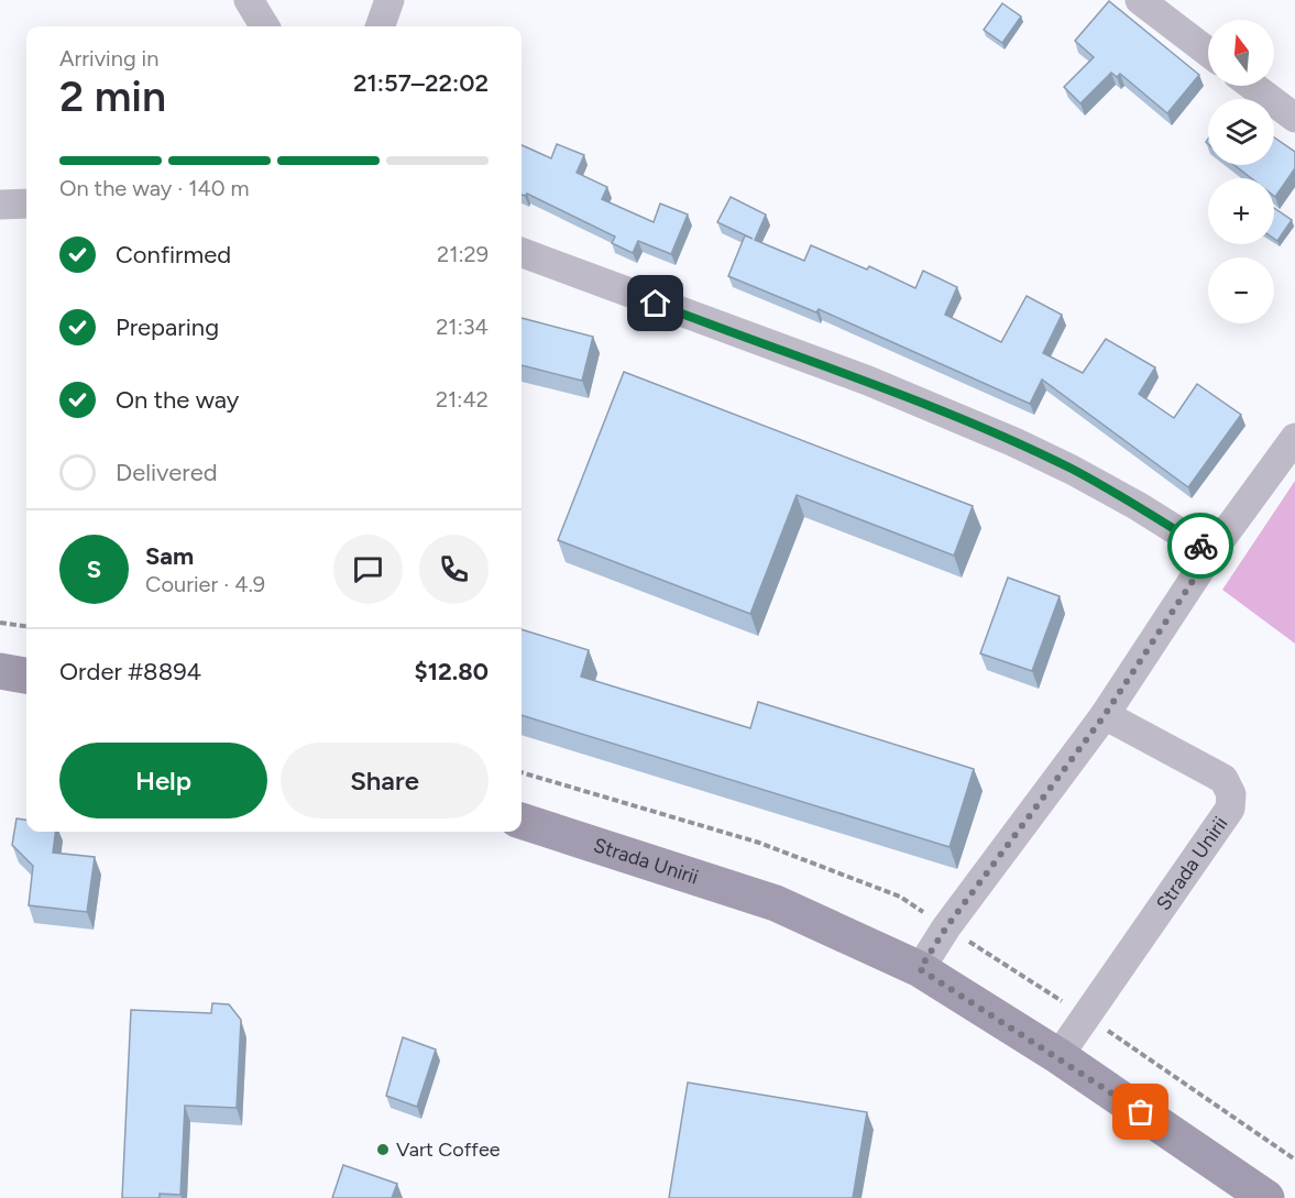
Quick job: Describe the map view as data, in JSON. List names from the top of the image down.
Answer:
{
  "streets": {
    "street": ["Strada Unirii"]
  },
  "places": ["Vart Coffee"],
  "north": "top",
  "page": {
    "map_buttons": ["+", "−"],
    "heading": ["2 min", "Arriving in", "21:57–22:02"],
    "panel": [
      "Sam",
      "Courier · 4.9",
      "Order #8894",
      "$12.80"
    ],
    "bar": "On the way · 140 m",
    "list": [
      ["Confirmed", "21:29"],
      ["Preparing", "21:34"],
      ["On the way", "21:42"],
      "Delivered"
    ],
    "round": "S",
    "buttons": ["Help", "Share"]
  }
}
